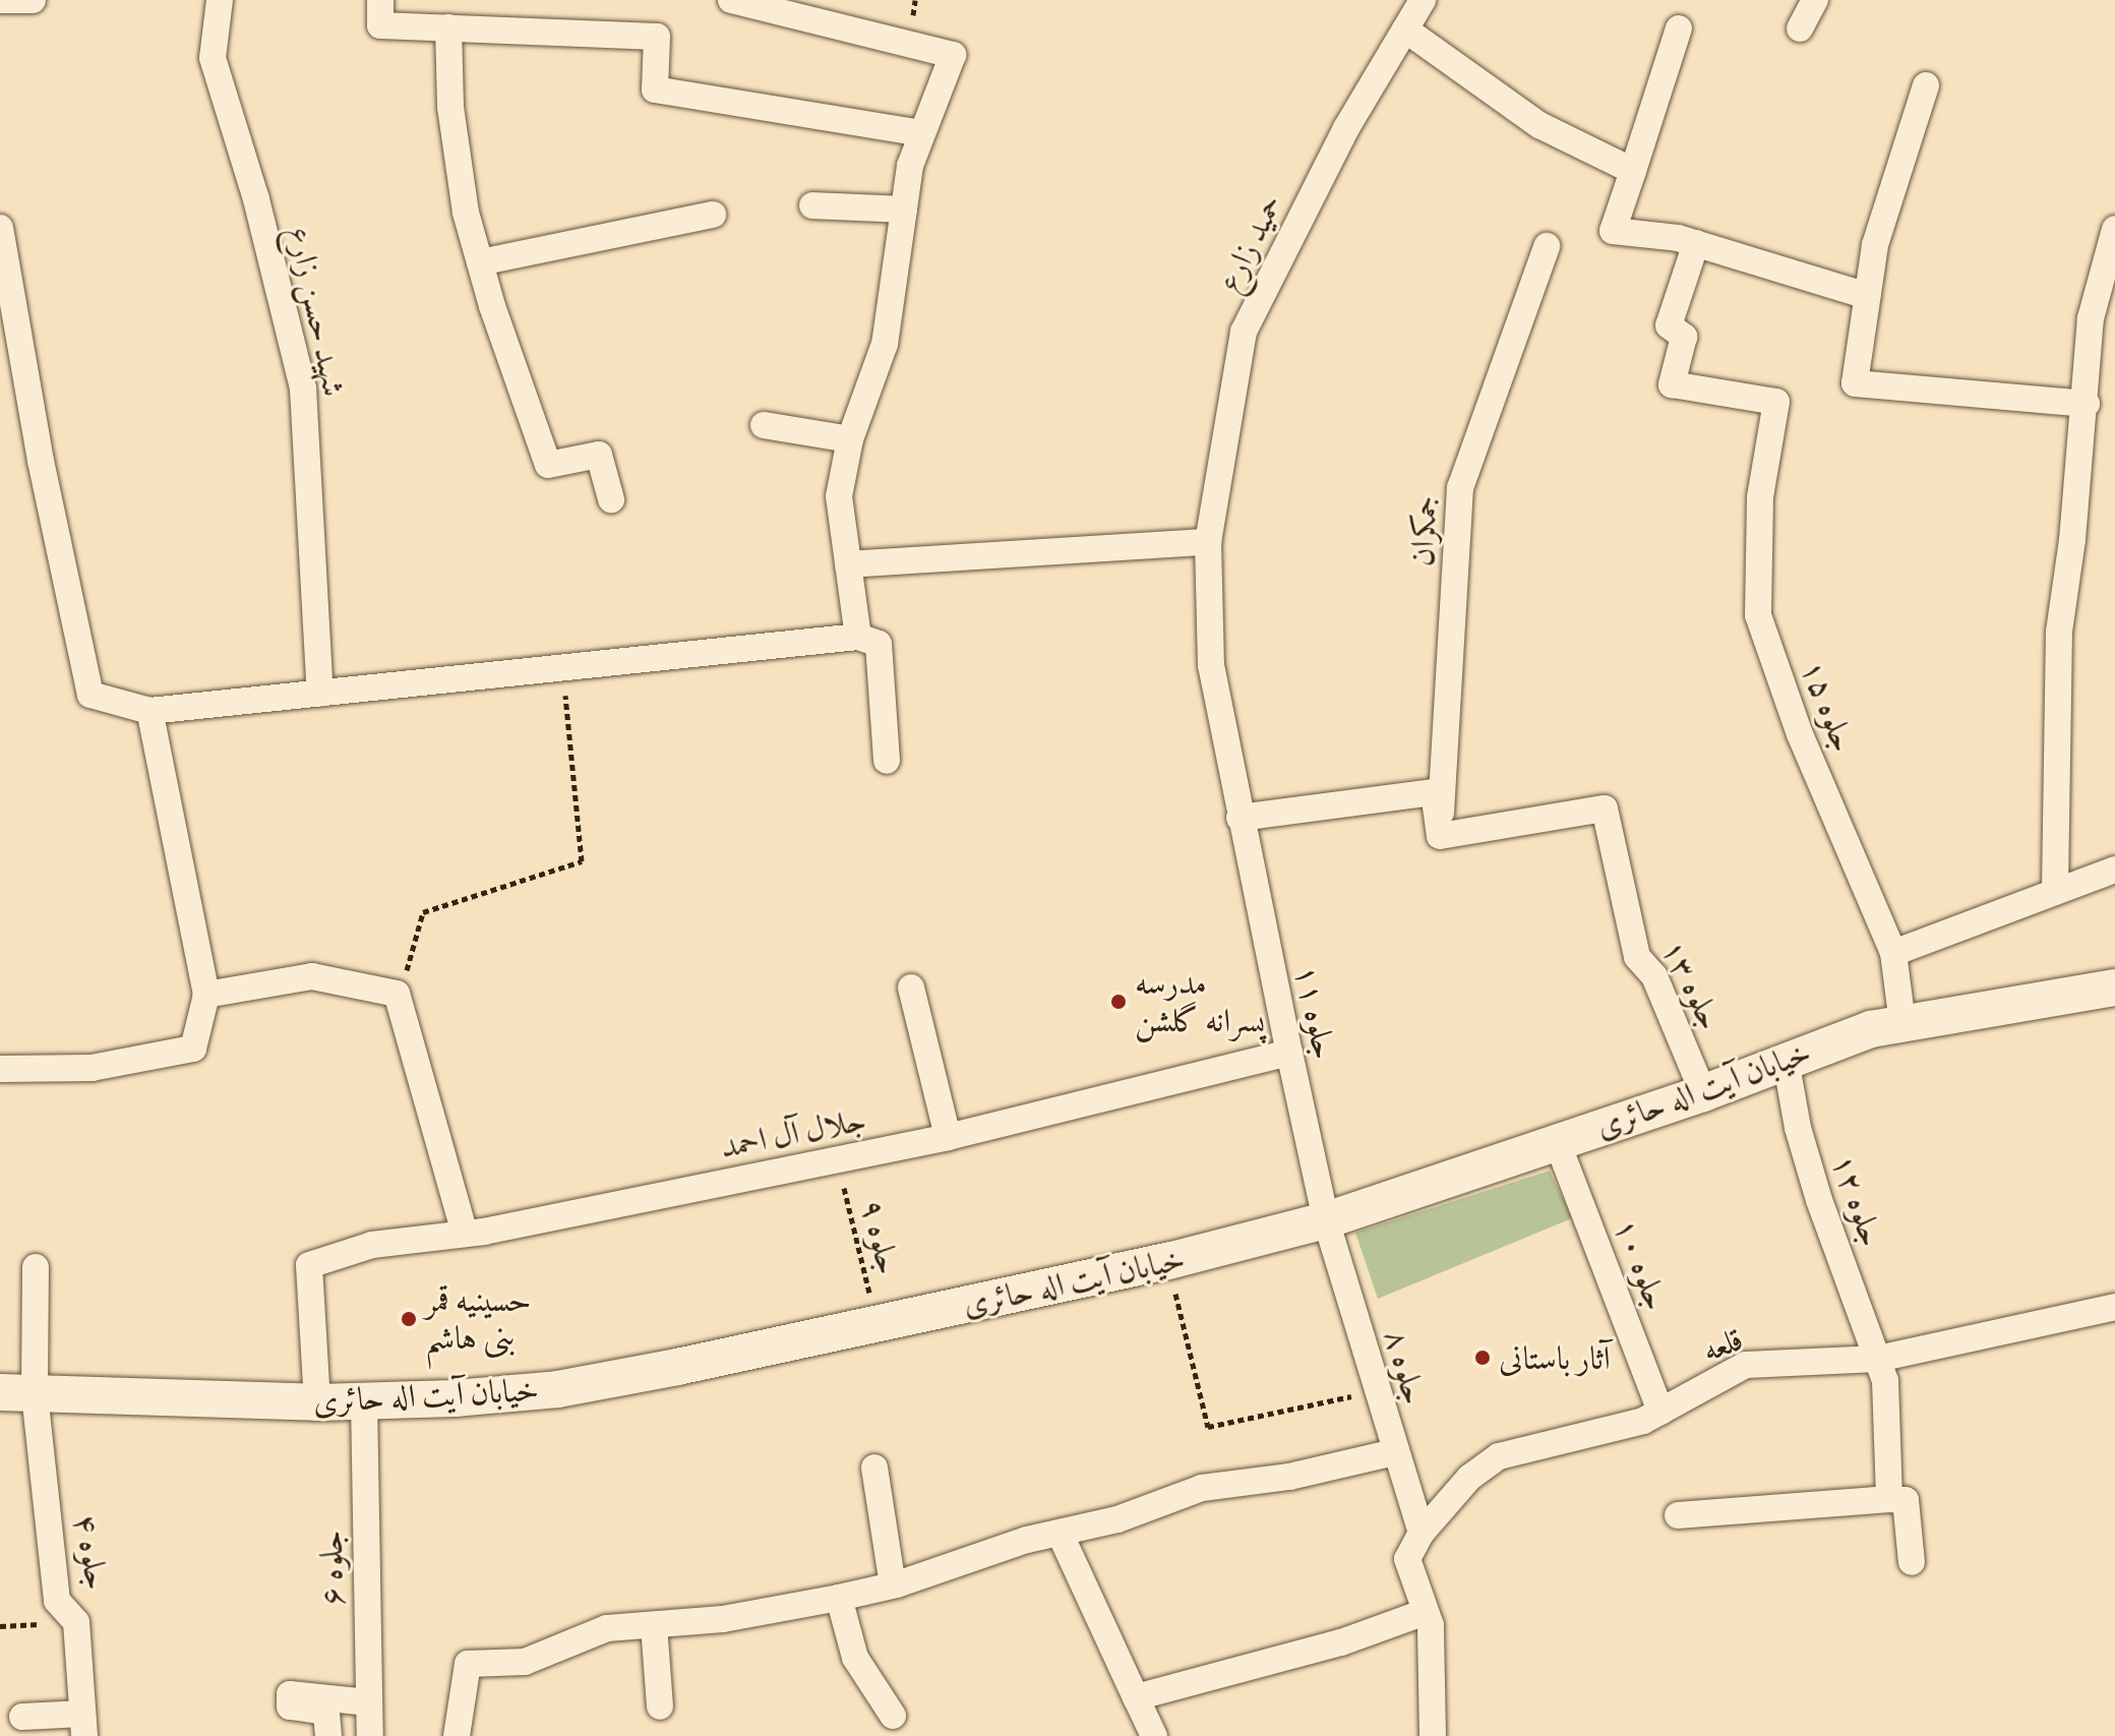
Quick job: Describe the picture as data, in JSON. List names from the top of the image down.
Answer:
{
  "streets": {
    "main road": ["خیابان آیت اله حائری"],
    "street": [
      "حمید زارع",
      "شهید حسن زارع",
      "جمکران",
      "جلوه ۱۵",
      "جلوه ۱۳",
      "جلوه ۱۱",
      "جلال آل احمد",
      "جلوه ۱۲",
      "جلوه ۱۰",
      "قلعه",
      "جلوه ۸",
      "جلوه ۴",
      "جلوه ۶"
    ],
    "path": ["جلوه ۹"]
  },
  "crossings": [
    ["حمید زارع", "جلوه ۱۱"],
    ["جمکران", "جلوه ۱۳"],
    ["جلوه ۱۵", "خیابان آیت اله حائری"],
    ["جلوه ۱۳", "خیابان آیت اله حائری"],
    ["جلوه ۱۱", "خیابان آیت اله حائری"],
    ["جلوه ۱۱", "جلال آل احمد"],
    ["جلوه ۱۱", "جلوه ۸"],
    ["خیابان آیت اله حائری", "جلال آل احمد"],
    ["خیابان آیت اله حائری", "جلوه ۱۲"],
    ["خیابان آیت اله حائری", "جلوه ۹"],
    ["خیابان آیت اله حائری", "جلوه ۱۰"],
    ["خیابان آیت اله حائری", "جلوه ۸"],
    ["خیابان آیت اله حائری", "جلوه ۴"],
    ["خیابان آیت اله حائری", "جلوه ۶"],
    ["جلال آل احمد", "جلوه ۹"],
    ["جلوه ۱۲", "قلعه"],
    ["جلوه ۱۰", "قلعه"],
    ["قلعه", "جلوه ۸"]
  ],
  "places": ["مدرسه پسرانه گلشن", "حسینیه قمر بنی هاشم", "آثار باستانی"]
}
